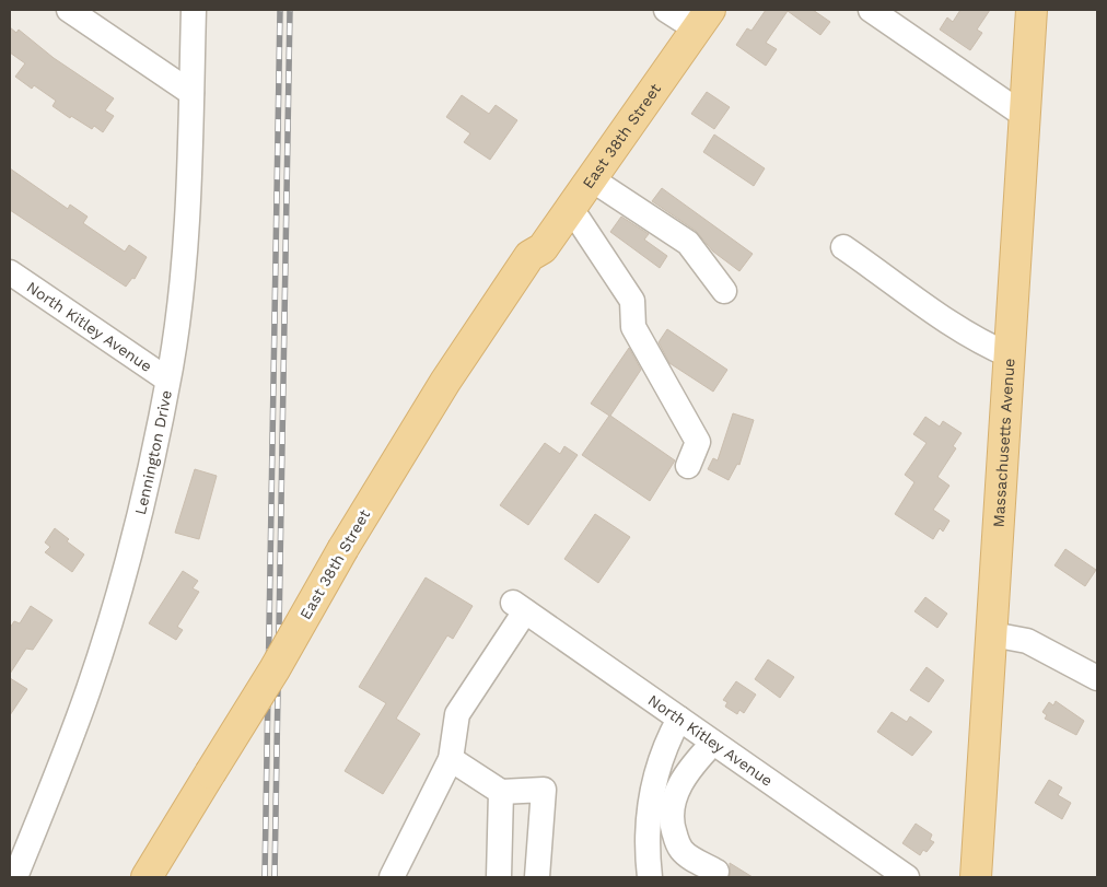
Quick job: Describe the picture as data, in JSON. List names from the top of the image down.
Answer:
{
  "streets": {
    "main road": ["East 38th Street", "Massachusetts Avenue"],
    "street": ["North Kitley Avenue", "Lennington Drive"]
  },
  "crossings": [
    ["North Kitley Avenue", "Lennington Drive"]
  ]
}
